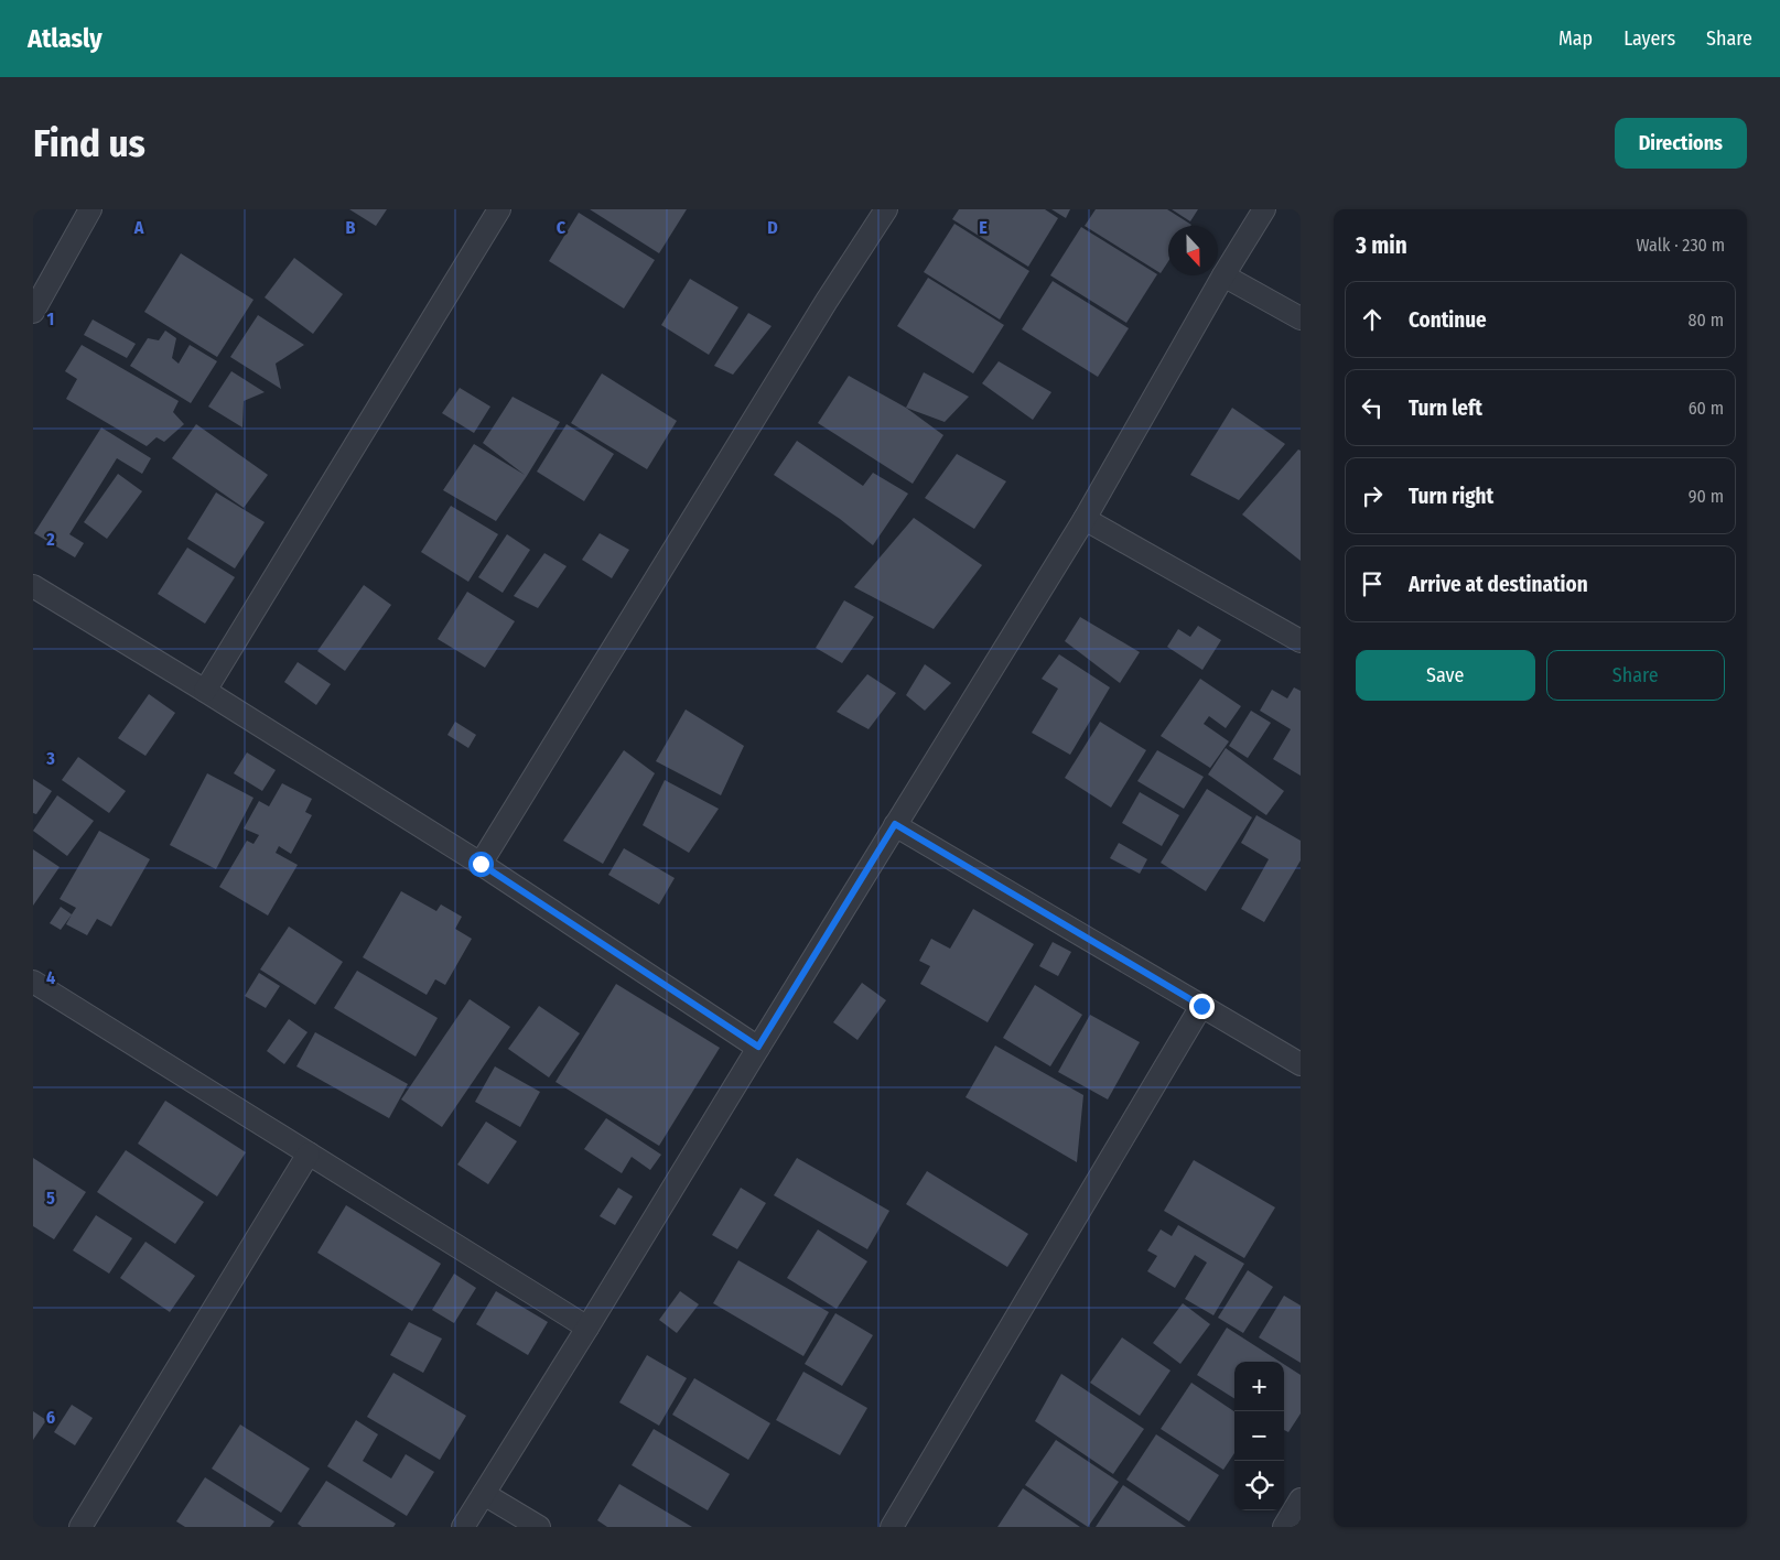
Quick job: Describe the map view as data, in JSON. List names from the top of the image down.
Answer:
{
  "north": "bottom",
  "page": {
    "header": "Atlasly",
    "nav": ["Map", "Layers", "Share"],
    "buttons": [
      "Directions",
      ["Save", "Share"]
    ],
    "title": "Find us",
    "heading": ["3 min", "Walk · 230 m"],
    "list": [
      ["Continue", "80 m"],
      ["Turn left", "60 m"],
      ["Turn right", "90 m"],
      "Arrive at destination"
    ],
    "map_buttons": ["+", "−"]
  },
  "grid": {
    "columns": [
      "A",
      "B",
      "C",
      "D",
      "E"
    ],
    "rows": [
      "1",
      "2",
      "3",
      "4",
      "5",
      "6"
    ]
  }
}
